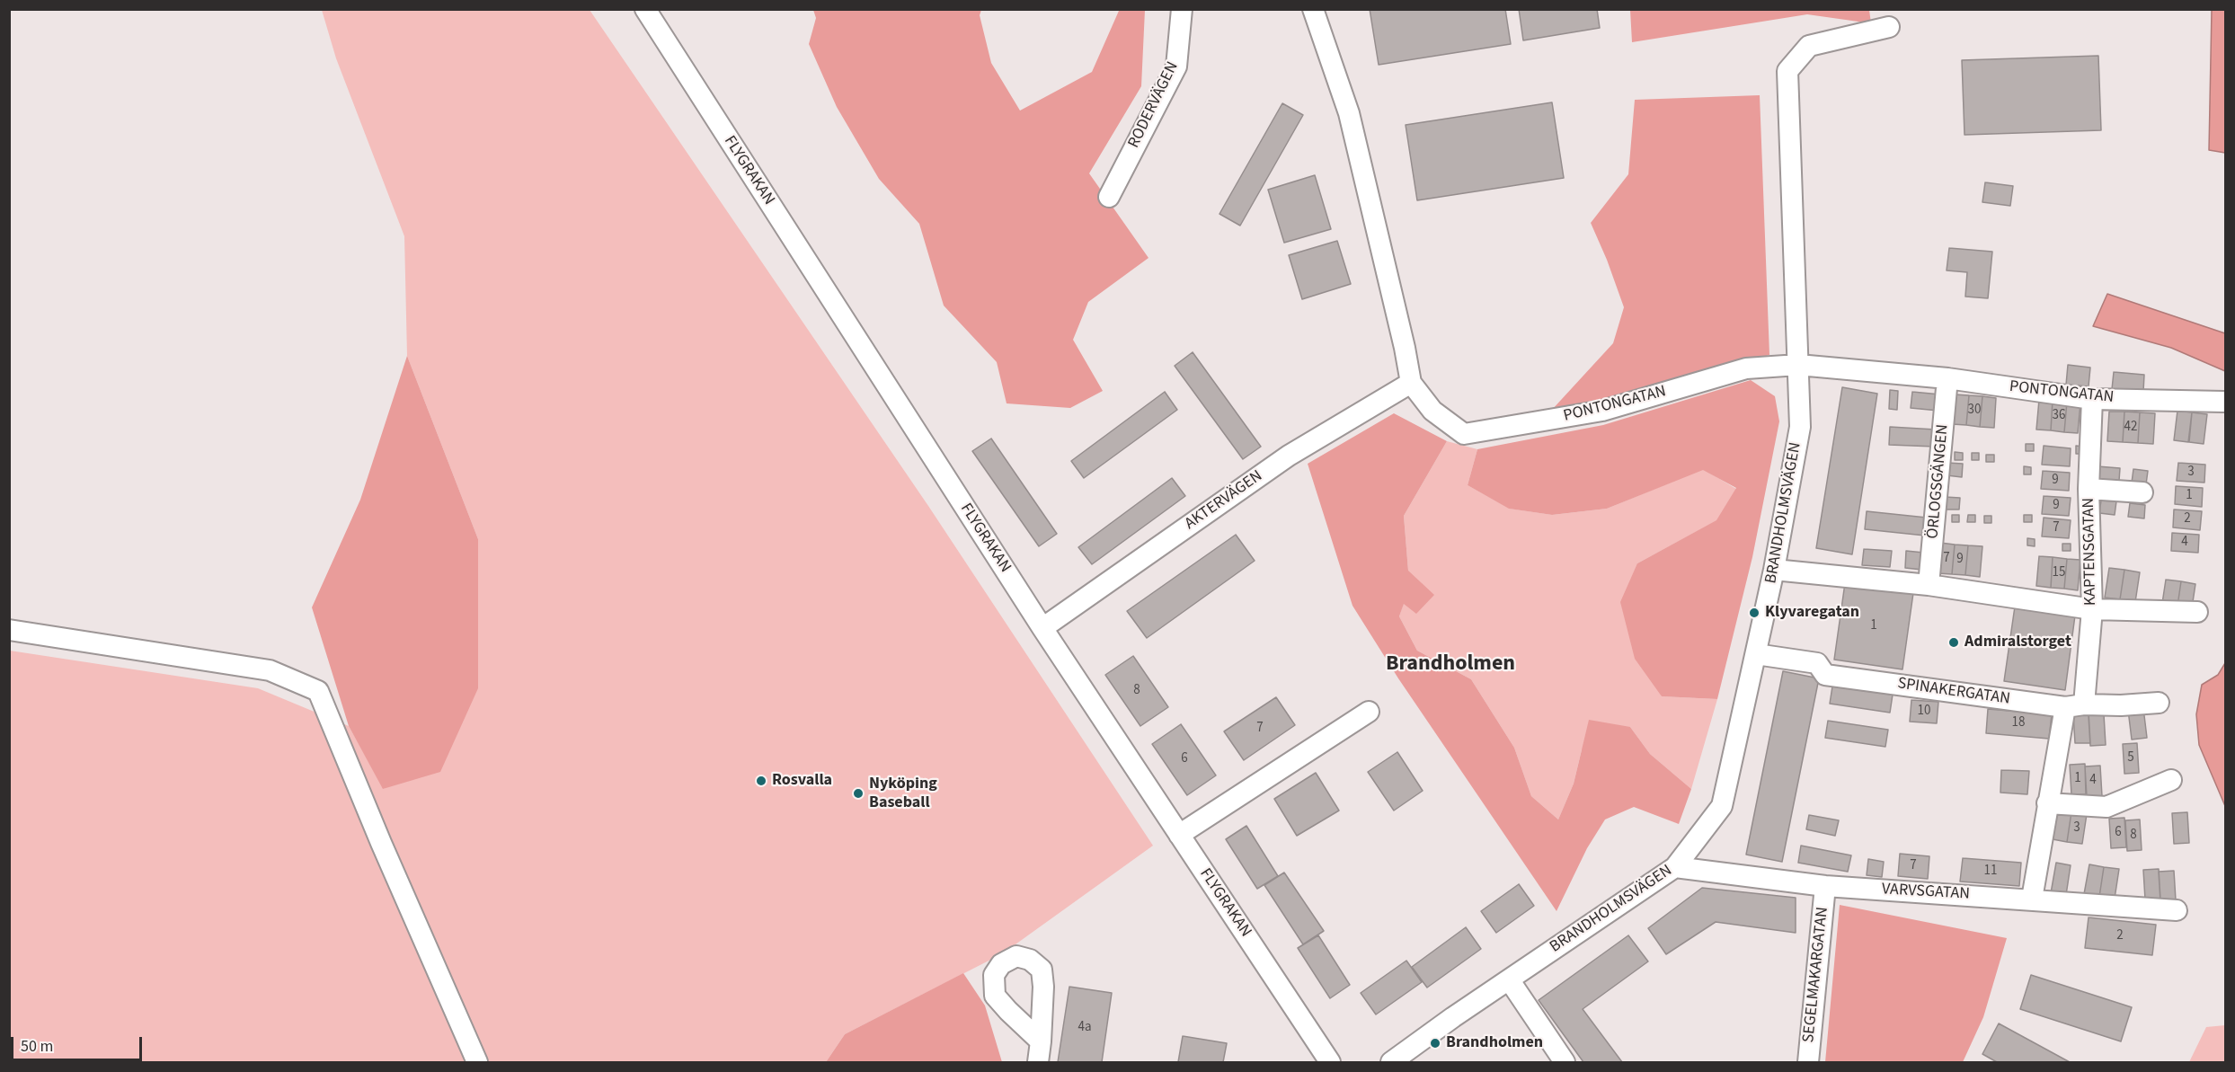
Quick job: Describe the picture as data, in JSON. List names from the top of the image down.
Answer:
{
  "streets": {
    "street": [
      "RODERVÄGEN",
      "FLYGRAKAN",
      "PONTONGATAN",
      "ÖRLOGSGÄNGEN",
      "AKTERVÄGEN",
      "BRANDHOLMSVÄGEN",
      "KAPTENSGATAN",
      "SPINAKERGATAN",
      "VARVSGATAN",
      "SEGELMAKARGATAN"
    ]
  },
  "crossings": [
    ["FLYGRAKAN", "AKTERVÄGEN"],
    ["PONTONGATAN", "ÖRLOGSGÄNGEN"],
    ["PONTONGATAN", "AKTERVÄGEN"],
    ["PONTONGATAN", "BRANDHOLMSVÄGEN"],
    ["PONTONGATAN", "KAPTENSGATAN"],
    ["BRANDHOLMSVÄGEN", "SPINAKERGATAN"],
    ["BRANDHOLMSVÄGEN", "VARVSGATAN"],
    ["KAPTENSGATAN", "SPINAKERGATAN"],
    ["KAPTENSGATAN", "VARVSGATAN"],
    ["VARVSGATAN", "SEGELMAKARGATAN"]
  ],
  "districts": ["Brandholmen"],
  "places": [
    "Klyvaregatan",
    "Admiralstorget",
    "Rosvalla",
    "Nyköping Baseball",
    "Brandholmen"
  ],
  "house_numbers": [
    "30",
    "36",
    "42",
    "3",
    "9",
    "1",
    "9",
    "2",
    "7",
    "4",
    "7",
    "9",
    "15",
    "1",
    "8",
    "10",
    "18",
    "7",
    "5",
    "6",
    "1",
    "4",
    "3",
    "6",
    "8",
    "7",
    "11",
    "2",
    "4a"
  ],
  "scale_bar": "50 m"
}
